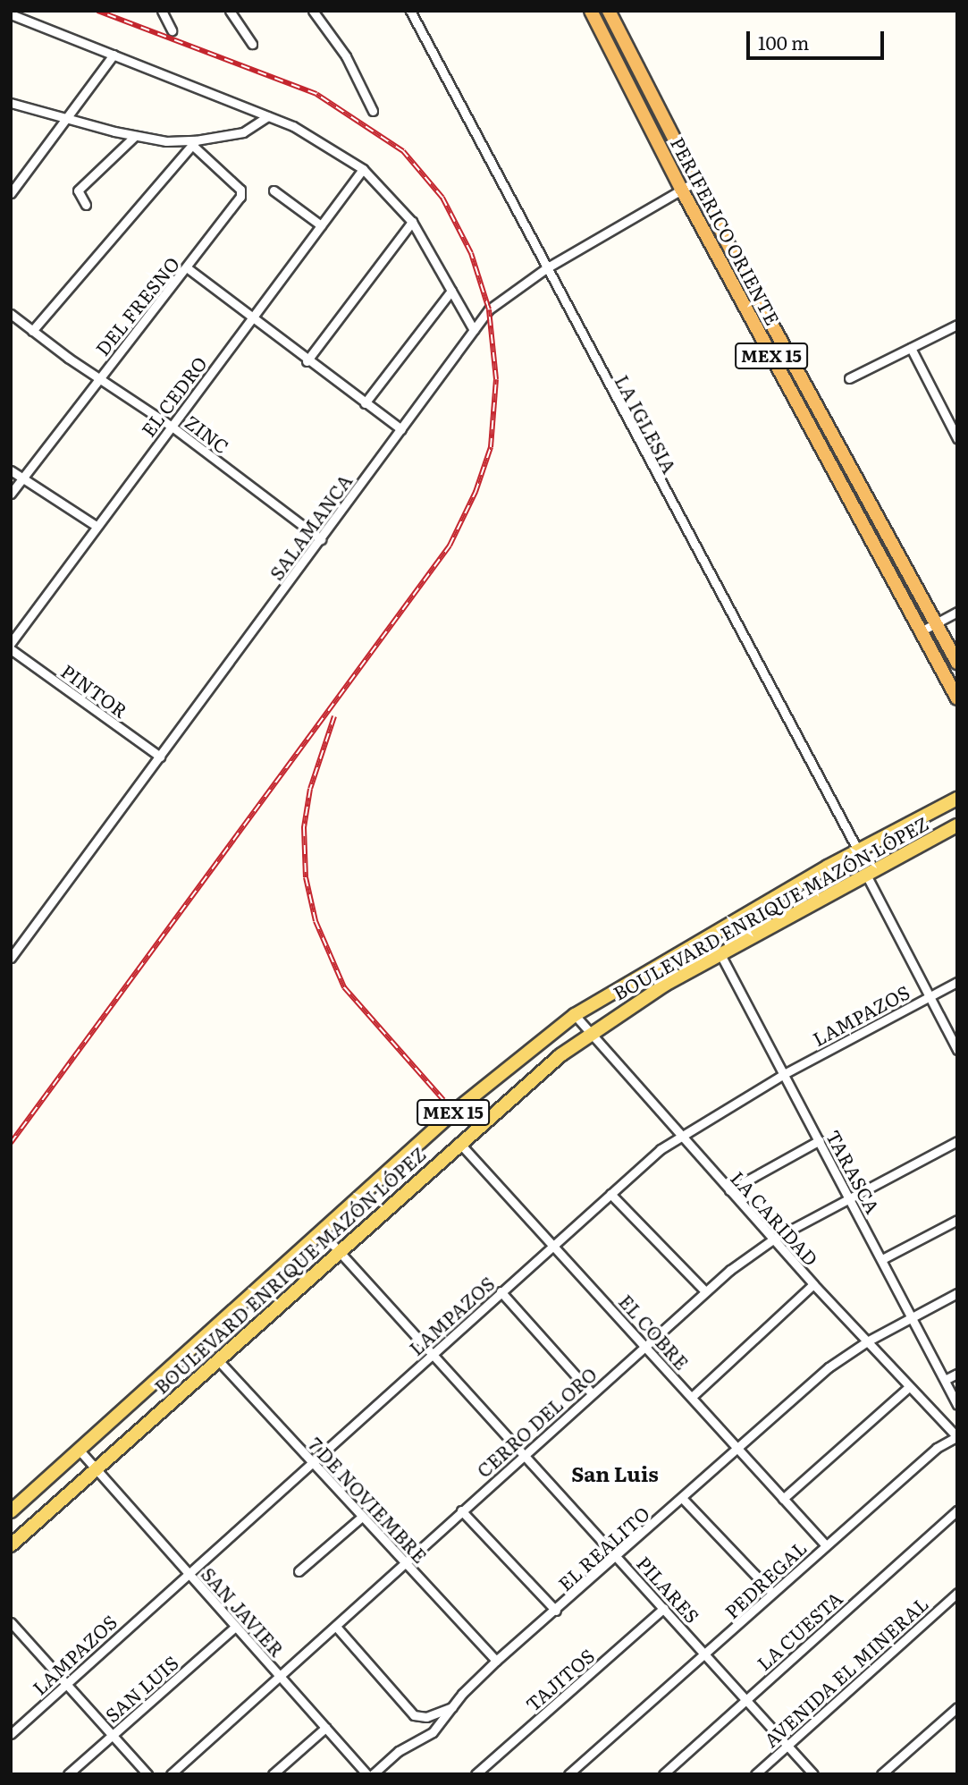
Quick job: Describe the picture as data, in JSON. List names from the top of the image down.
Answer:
{
  "streets": {
    "highway": ["PERIFERICO ORIENTE", "MEX 15"],
    "main road": ["BOULEVARD ENRIQUE MAZÓN LÓPEZ"],
    "street": [
      "DEL FRESNO",
      "EL CEDRO",
      "LA IGLESIA",
      "ZINC",
      "SALAMANCA",
      "PINTOR",
      "LAMPAZOS",
      "TARASCA",
      "LA CARIDAD",
      "EL COBRE",
      "CERRO DEL ORO",
      "7 DE NOVIEMBRE",
      "EL REALITO",
      "PEDREGAL",
      "PILARES",
      "SAN JAVIER",
      "LA CUESTA",
      "AVENIDA EL MINERAL",
      "TAJITOS",
      "SAN LUIS"
    ]
  },
  "crossings": [
    ["PERIFERICO ORIENTE", "SALAMANCA"],
    ["DEL FRESNO", "ZINC"],
    ["EL CEDRO", "ZINC"],
    ["LA IGLESIA", "SALAMANCA"],
    ["LA IGLESIA", "BOULEVARD ENRIQUE MAZÓN LÓPEZ"],
    ["ZINC", "SALAMANCA"],
    ["SALAMANCA", "PINTOR"],
    ["BOULEVARD ENRIQUE MAZÓN LÓPEZ", "TARASCA"],
    ["BOULEVARD ENRIQUE MAZÓN LÓPEZ", "LA CARIDAD"],
    ["BOULEVARD ENRIQUE MAZÓN LÓPEZ", "EL COBRE"],
    ["BOULEVARD ENRIQUE MAZÓN LÓPEZ", "7 DE NOVIEMBRE"],
    ["BOULEVARD ENRIQUE MAZÓN LÓPEZ", "PILARES"],
    ["BOULEVARD ENRIQUE MAZÓN LÓPEZ", "SAN JAVIER"],
    ["LAMPAZOS", "TARASCA"],
    ["LAMPAZOS", "LA CARIDAD"],
    ["LAMPAZOS", "EL COBRE"],
    ["LAMPAZOS", "7 DE NOVIEMBRE"],
    ["LAMPAZOS", "PILARES"],
    ["LAMPAZOS", "SAN JAVIER"],
    ["TARASCA", "CERRO DEL ORO"],
    ["TARASCA", "EL REALITO"],
    ["LA CARIDAD", "CERRO DEL ORO"],
    ["LA CARIDAD", "EL REALITO"],
    ["LA CARIDAD", "PEDREGAL"],
    ["EL COBRE", "CERRO DEL ORO"],
    ["EL COBRE", "EL REALITO"],
    ["EL COBRE", "PEDREGAL"],
    ["CERRO DEL ORO", "7 DE NOVIEMBRE"],
    ["CERRO DEL ORO", "PILARES"],
    ["CERRO DEL ORO", "SAN JAVIER"],
    ["7 DE NOVIEMBRE", "EL REALITO"],
    ["EL REALITO", "PILARES"],
    ["PEDREGAL", "PILARES"],
    ["PILARES", "LA CUESTA"],
    ["PILARES", "AVENIDA EL MINERAL"],
    ["PILARES", "TAJITOS"],
    ["SAN JAVIER", "SAN LUIS"]
  ],
  "districts": ["San Luis"],
  "scale_bar": "100 m"
}
